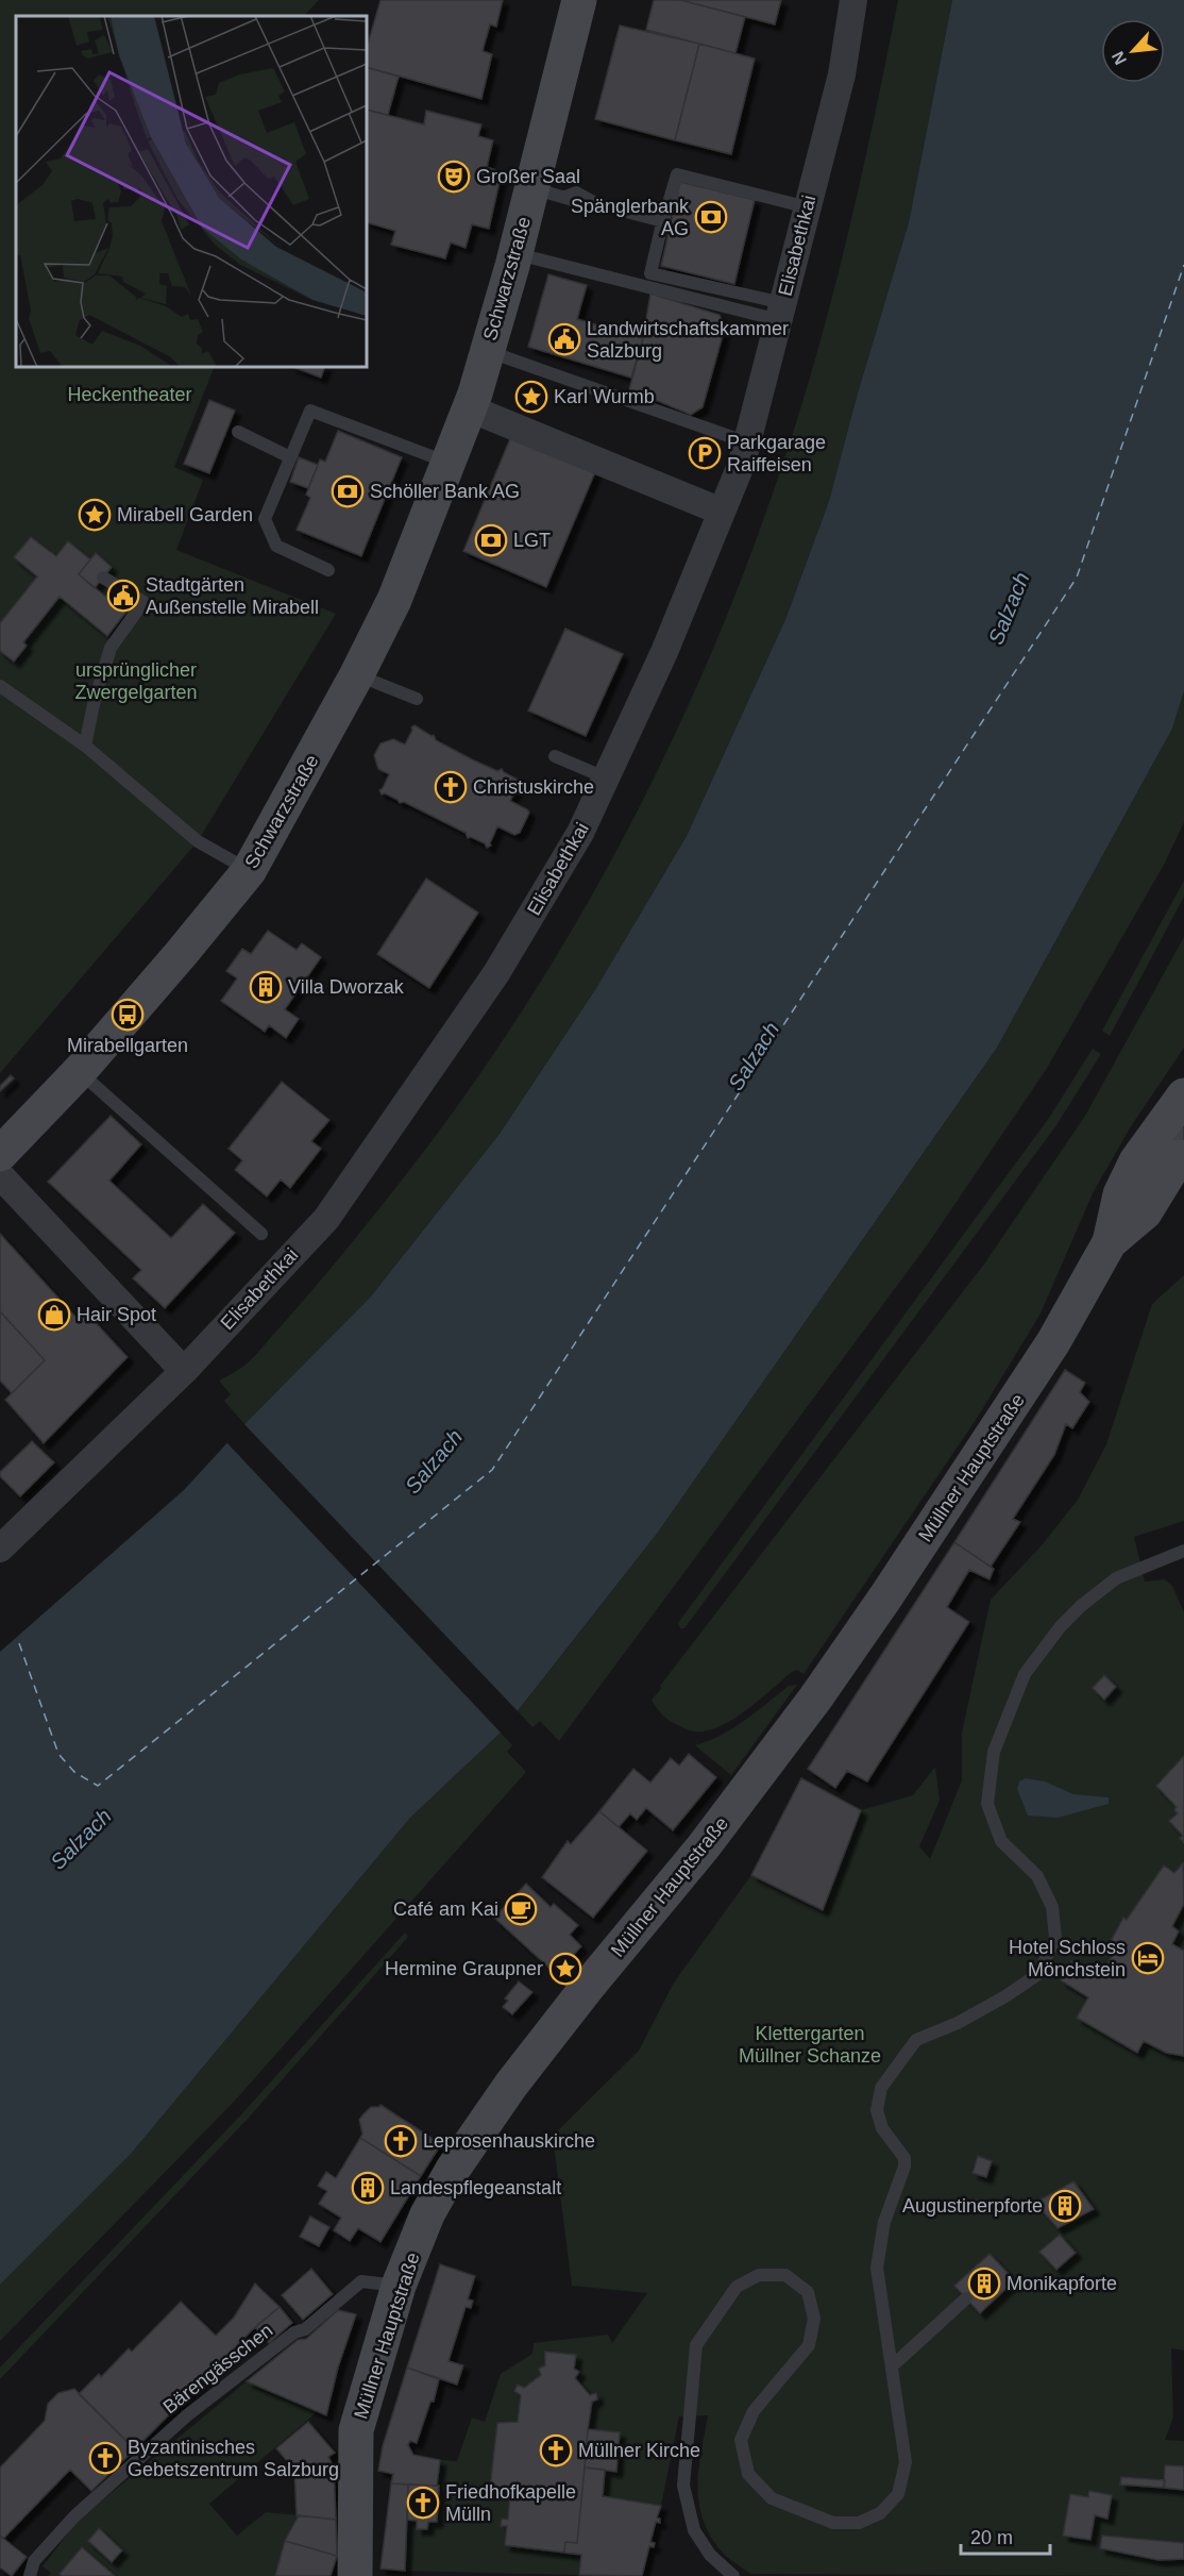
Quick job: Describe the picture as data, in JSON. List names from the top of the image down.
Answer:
{
  "streets": {
    "street": ["Elisabethkai", "Schwarzstraße", "Müllner Hauptstraße"],
    "lane": ["Bärengässchen"]
  },
  "crossings": [
    ["Müllner Hauptstraße", "Bärengässchen"]
  ],
  "water": ["Salzach"],
  "parks": ["Heckentheater", "ursprünglicher Zwergelgarten", "Klettergarten Müllner Schanze"],
  "places": {
    "theatre": ["Großer Saal"],
    "bank": ["Spänglerbank AG", "Schöller Bank AG", "LGT"],
    "public building": ["Landwirtschaftskammer Salzburg", "Stadtgärten Außenstelle Mirabell"],
    "place": ["Karl Wurmb", "Mirabell Garden", "Hermine Graupner"],
    "parking": ["Parkgarage Raiffeisen"],
    "church": [
      "Christuskirche",
      "Leprosenhauskirche",
      "Müllner Kirche",
      "Byzantinisches Gebetszentrum Salzburg",
      "Friedhofkapelle Mülln"
    ],
    "building": [
      "Villa Dworzak",
      "Landespflegeanstalt",
      "Augustinerpforte",
      "Monikapforte"
    ],
    "bus stop": ["Mirabellgarten"],
    "shop": ["Hair Spot"],
    "cafe": ["Café am Kai"],
    "hotel": ["Hotel Schloss Mönchstein"]
  },
  "scale_bar": "20 m",
  "north": "bottom left"
}
